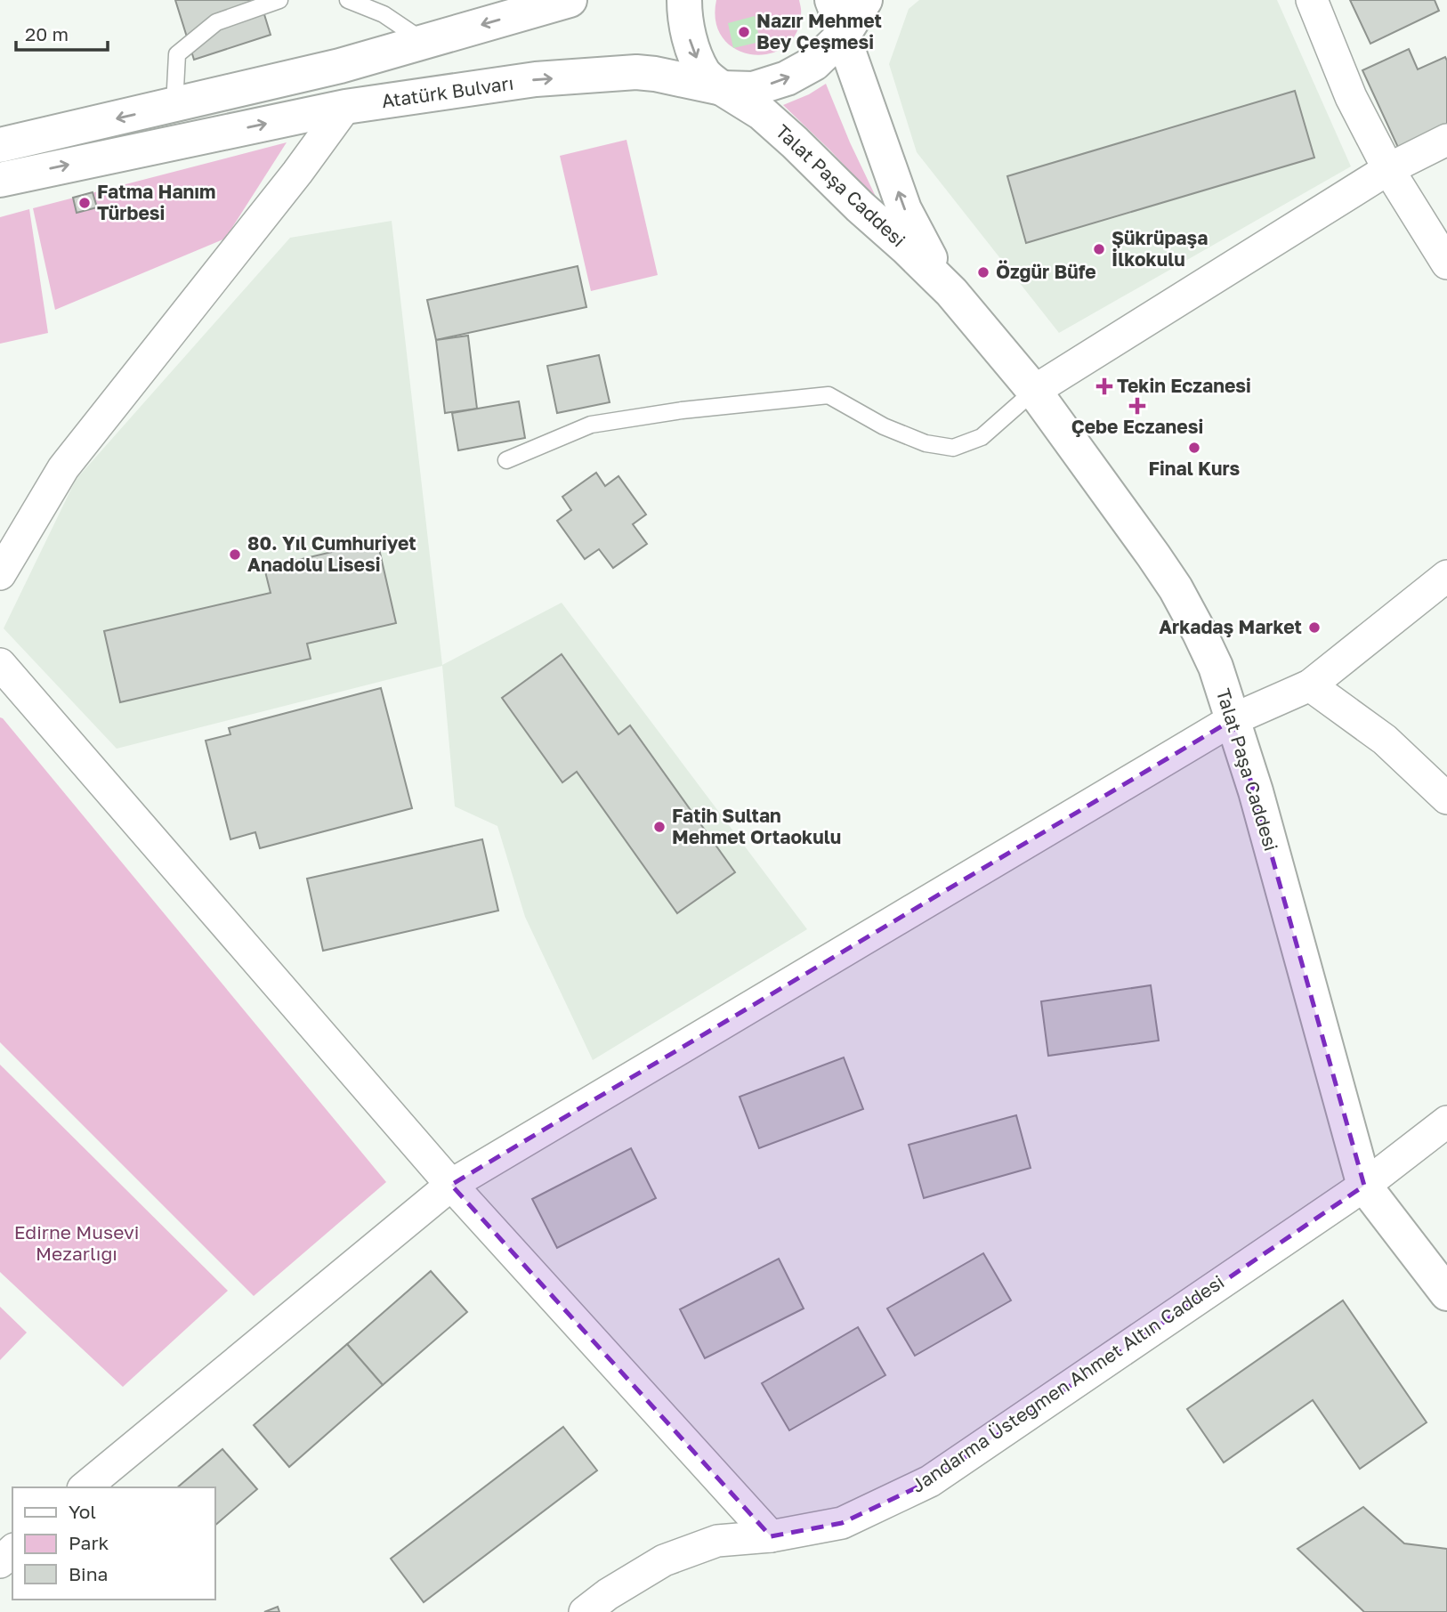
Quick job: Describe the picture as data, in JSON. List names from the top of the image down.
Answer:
{
  "streets": {
    "main road": ["Atatürk Bulvarı", "Talat Paşa Caddesi"],
    "street": ["Jandarma Üsteğmen Ahmet Altın Caddesi"]
  },
  "crossings": [
    ["Atatürk Bulvarı", "Talat Paşa Caddesi"],
    ["Talat Paşa Caddesi", "Jandarma Üsteğmen Ahmet Altın Caddesi"]
  ],
  "parks": ["Edirne Musevi Mezarlığı"],
  "places": {
    "other": [
      "Nazır Mehmet Bey Çeşmesi",
      "Fatma Hanım Türbesi",
      "Şükrüpaşa İlkokulu",
      "Özgür Büfe",
      "Final Kurs",
      "80. Yıl Cumhuriyet Anadolu Lisesi",
      "Arkadaş Market",
      "Fatih Sultan Mehmet Ortaokulu"
    ],
    "health": ["Tekin Eczanesi", "Çebe Eczanesi"]
  },
  "legend": ["Yol", "Park", "Bina"],
  "scale_bar": "20 m"
}
